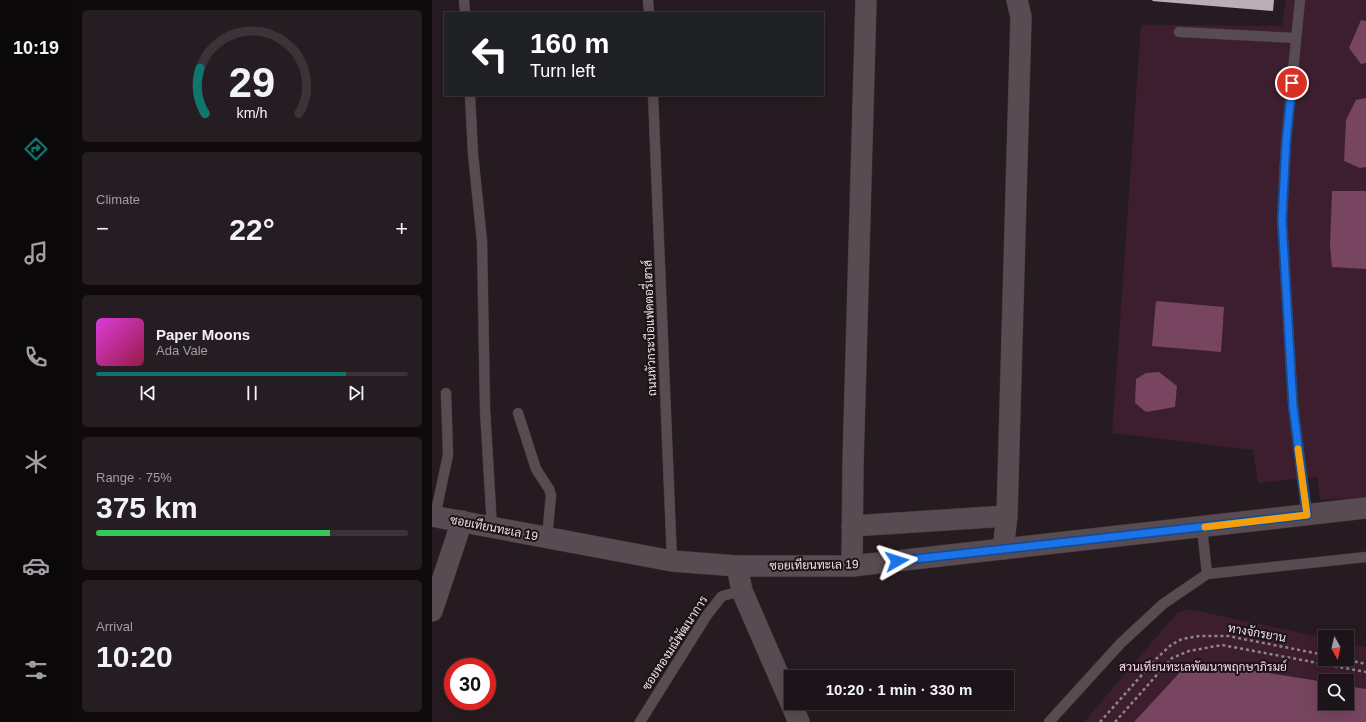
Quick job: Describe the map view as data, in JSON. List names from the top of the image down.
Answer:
{
  "streets": {
    "street": ["ซอยเทียนทะเล 19"],
    "lane": ["ถนนหัวกระบือแฟคตอรี่เฮาส์", "ซอยทองมณีพัฒนาการ"],
    "path": ["ทางจักรยาน"]
  },
  "crossings": [
    ["ถนนหัวกระบือแฟคตอรี่เฮาส์", "ซอยเทียนทะเล 19"]
  ],
  "parks": ["สวนเทียนทะเลพัฒนาพฤกษาภิรมย์"],
  "north": "bottom",
  "page": {
    "tabs": "10:19",
    "turn": ["160 m", "Turn left"],
    "tile": [
      "Climate",
      ["Range · 75%", "375 km"],
      ["Arrival", "10:20"]
    ],
    "heat": ["−", "22°", "+"],
    "song": ["Paper Moons", "Ada Vale"],
    "limit": "30",
    "trip": "10:20 · 1 min · 330 m",
    "gauge": ["29", "km/h"]
  }
}
